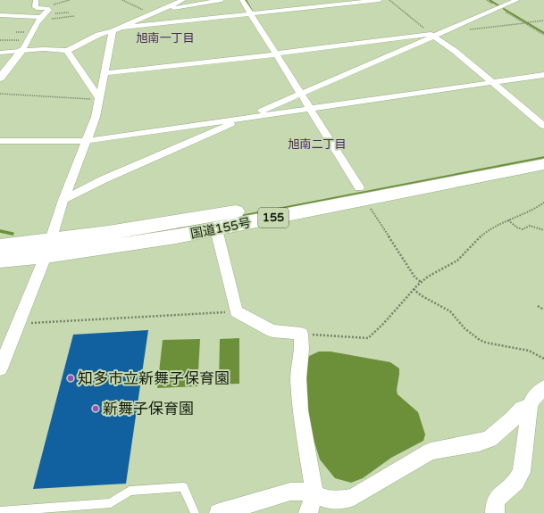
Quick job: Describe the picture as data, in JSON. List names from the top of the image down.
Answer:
{
  "streets": {
    "highway": ["155", "国道155号"]
  },
  "districts": ["旭南一丁目", "旭南二丁目"],
  "places": ["知多市立新舞子保育園", "新舞子保育園"]
}
